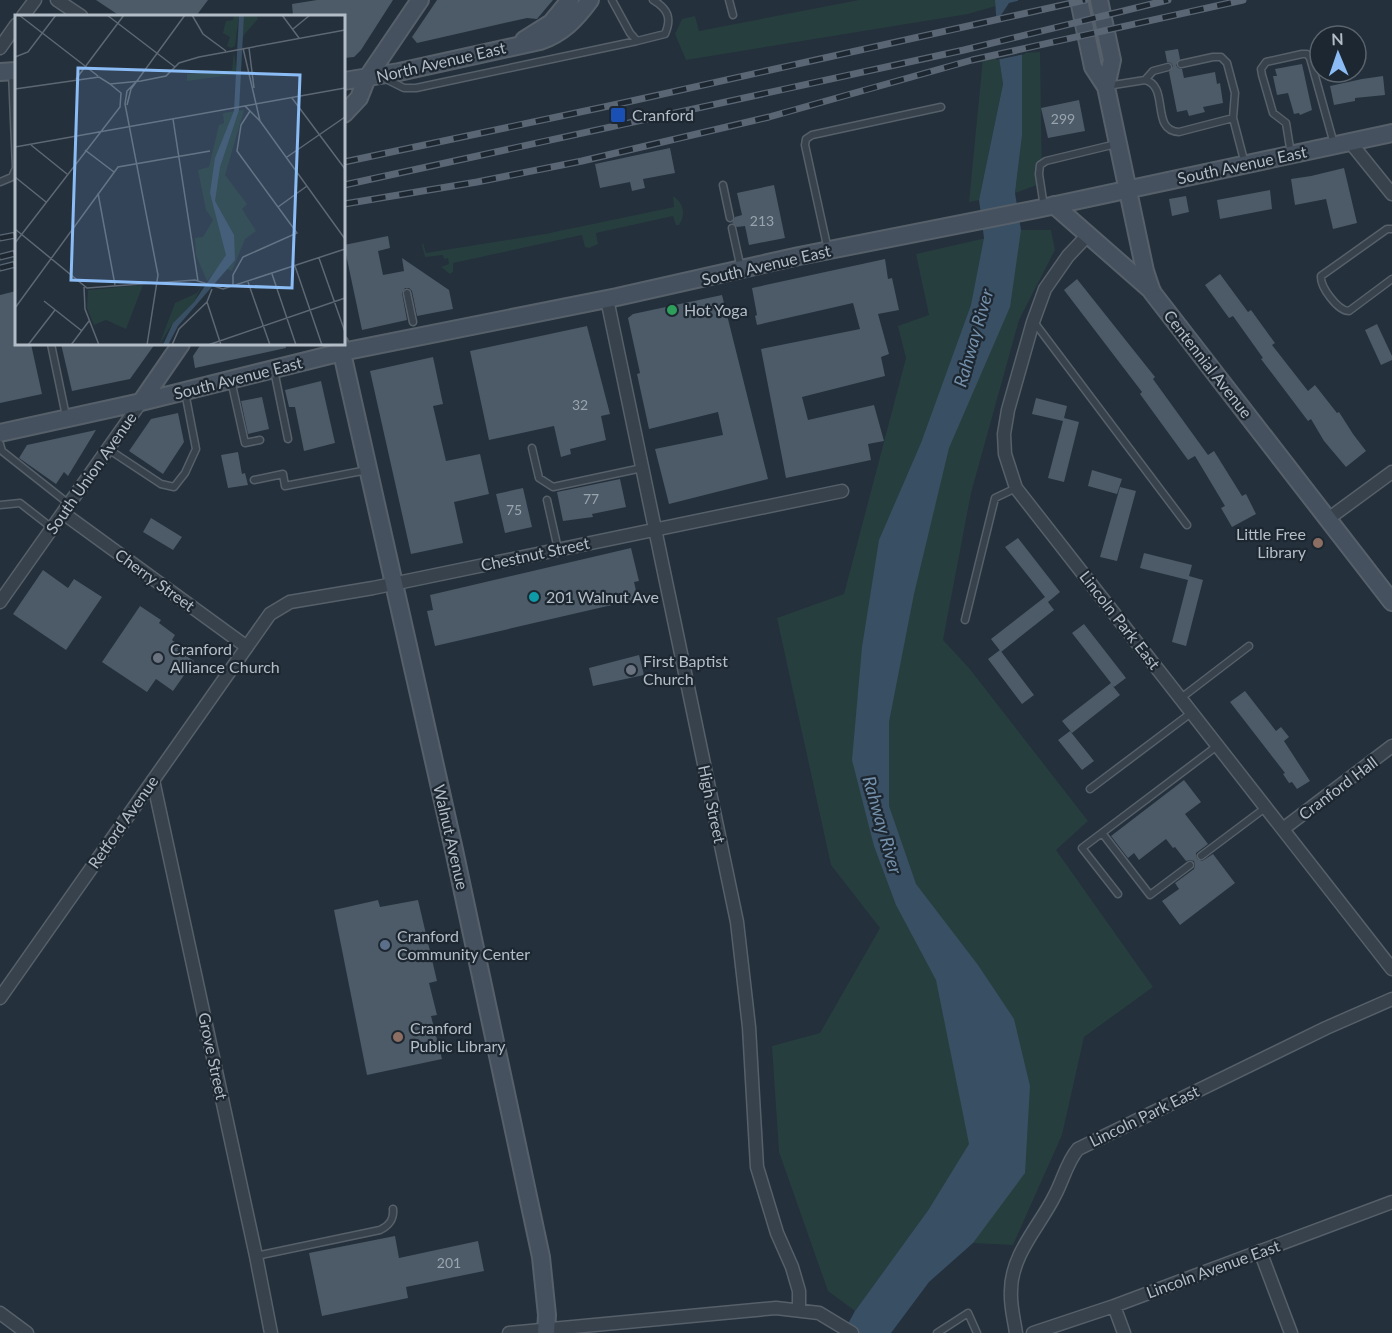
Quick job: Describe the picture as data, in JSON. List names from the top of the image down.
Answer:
{
  "streets": {
    "street": [
      "North Avenue East",
      "South Avenue East",
      "Centennial Avenue",
      "South Union Avenue",
      "Chestnut Street",
      "Cherry Street",
      "Lincoln Park East",
      "Cranford Hall",
      "High Street",
      "Retford Avenue",
      "Walnut Avenue",
      "Grove Street",
      "Lincoln Avenue East"
    ]
  },
  "crossings": [
    ["South Avenue East", "Centennial Avenue"],
    ["South Avenue East", "South Union Avenue"],
    ["South Avenue East", "High Street"],
    ["South Avenue East", "Walnut Avenue"],
    ["South Union Avenue", "Cherry Street"],
    ["Chestnut Street", "Cherry Street"],
    ["Chestnut Street", "High Street"],
    ["Chestnut Street", "Retford Avenue"],
    ["Chestnut Street", "Walnut Avenue"],
    ["Cherry Street", "Retford Avenue"],
    ["Lincoln Park East", "Cranford Hall"],
    ["Retford Avenue", "Grove Street"]
  ],
  "water": ["Rahway River"],
  "places": {
    "transit": ["Cranford"],
    "other": [
      "Hot Yoga",
      "Little Free Library",
      "201 Walnut Ave",
      "Cranford Alliance Church",
      "First Baptist Church",
      "Cranford Community Center",
      "Cranford Public Library"
    ]
  },
  "house_numbers": [
    "299",
    "213",
    "32",
    "77",
    "75",
    "201"
  ],
  "north": "top"
}
